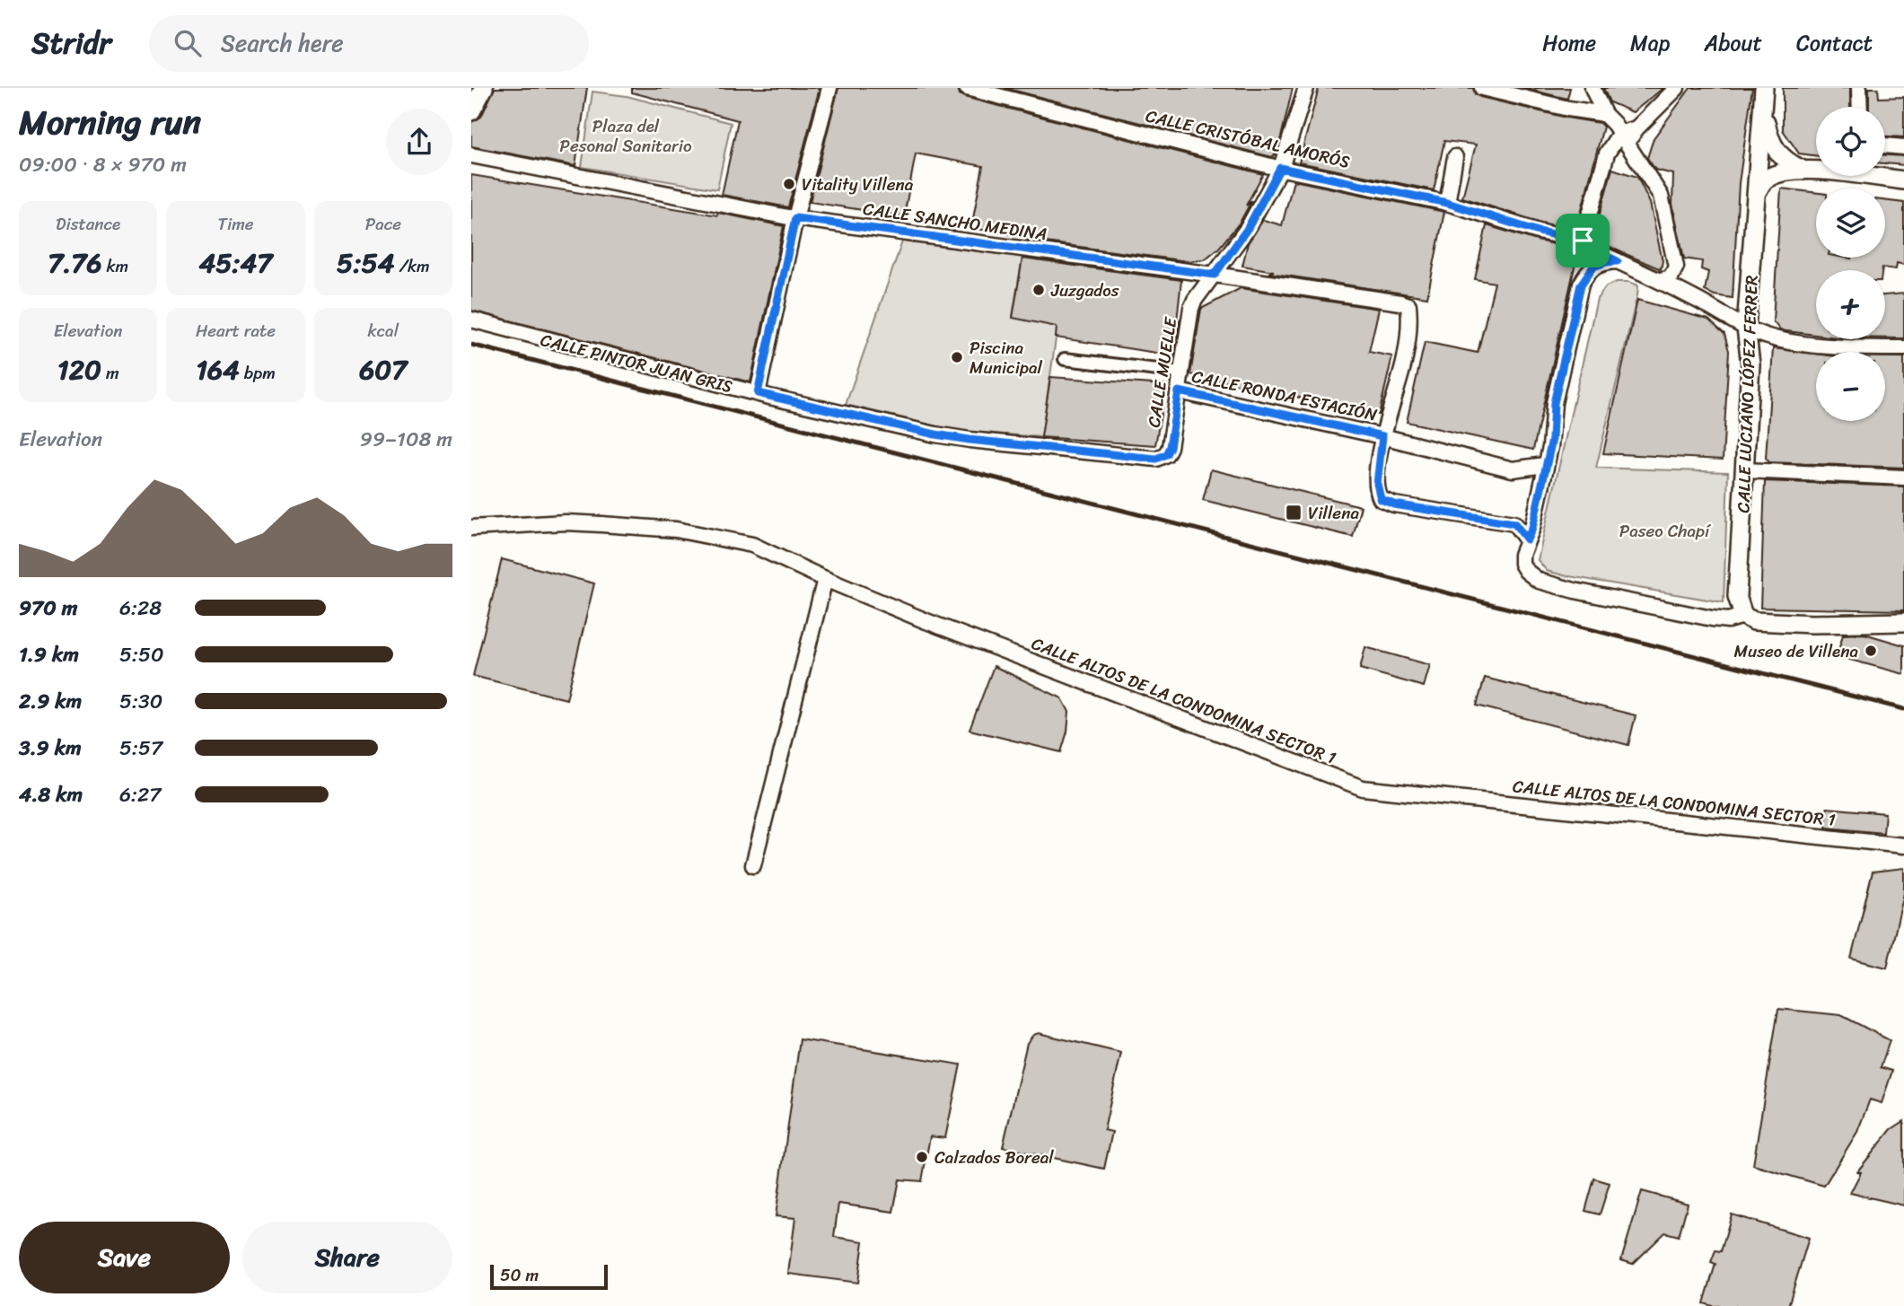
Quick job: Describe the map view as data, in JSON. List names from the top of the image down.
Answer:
{
  "streets": {
    "street": [
      "CALLE CRISTÓBAL AMORÓS",
      "CALLE SANCHO MEDINA",
      "CALLE PINTOR JUAN GRIS",
      "CALLE MUELLE",
      "CALLE LUCIANO LÓPEZ FERRER",
      "CALLE RONDA ESTACIÓN",
      "CALLE ALTOS DE LA CONDOMINA SECTOR 1"
    ]
  },
  "crossings": [
    ["CALLE CRISTÓBAL AMORÓS", "CALLE MUELLE"],
    ["CALLE CRISTÓBAL AMORÓS", "CALLE LUCIANO LÓPEZ FERRER"],
    ["CALLE SANCHO MEDINA", "CALLE MUELLE"],
    ["CALLE SANCHO MEDINA", "CALLE RONDA ESTACIÓN"],
    ["CALLE PINTOR JUAN GRIS", "CALLE MUELLE"],
    ["CALLE MUELLE", "CALLE RONDA ESTACIÓN"]
  ],
  "parks": ["Plaza del Pesonal Sanitario", "Paseo Chapí"],
  "places": {
    "other": [
      "Vitality Villena",
      "Juzgados",
      "Piscina Municipal",
      "Museo de Villena",
      "Calzados Boreal"
    ],
    "transit": ["Villena"]
  },
  "scale_bar": "50 m",
  "page": {
    "header": "Stridr",
    "search": "Search here",
    "nav": [
      "Home",
      "Map",
      "About",
      "Contact"
    ],
    "heading": ["Morning run", "09:00 · 8 × 970 m"],
    "map_buttons": ["+", "−"],
    "stats": [
      ["Distance", "7.76 km"],
      ["Time", "45:47"],
      ["Pace", "5:54 /km"],
      ["Elevation", "120 m"],
      ["Heart rate", "164 bpm"],
      ["kcal", "607"]
    ],
    "chart": ["Elevation", "99–108 m"],
    "list": [
      {
        "name": "970 m",
        "note": "6:28"
      },
      {
        "name": "1.9 km",
        "note": "5:50"
      },
      {
        "name": "2.9 km",
        "note": "5:30"
      },
      {
        "name": "3.9 km",
        "note": "5:57"
      },
      {
        "name": "4.8 km",
        "note": "6:27"
      }
    ],
    "buttons": ["Save", "Share"],
    "scale": "50 m"
  }
}
